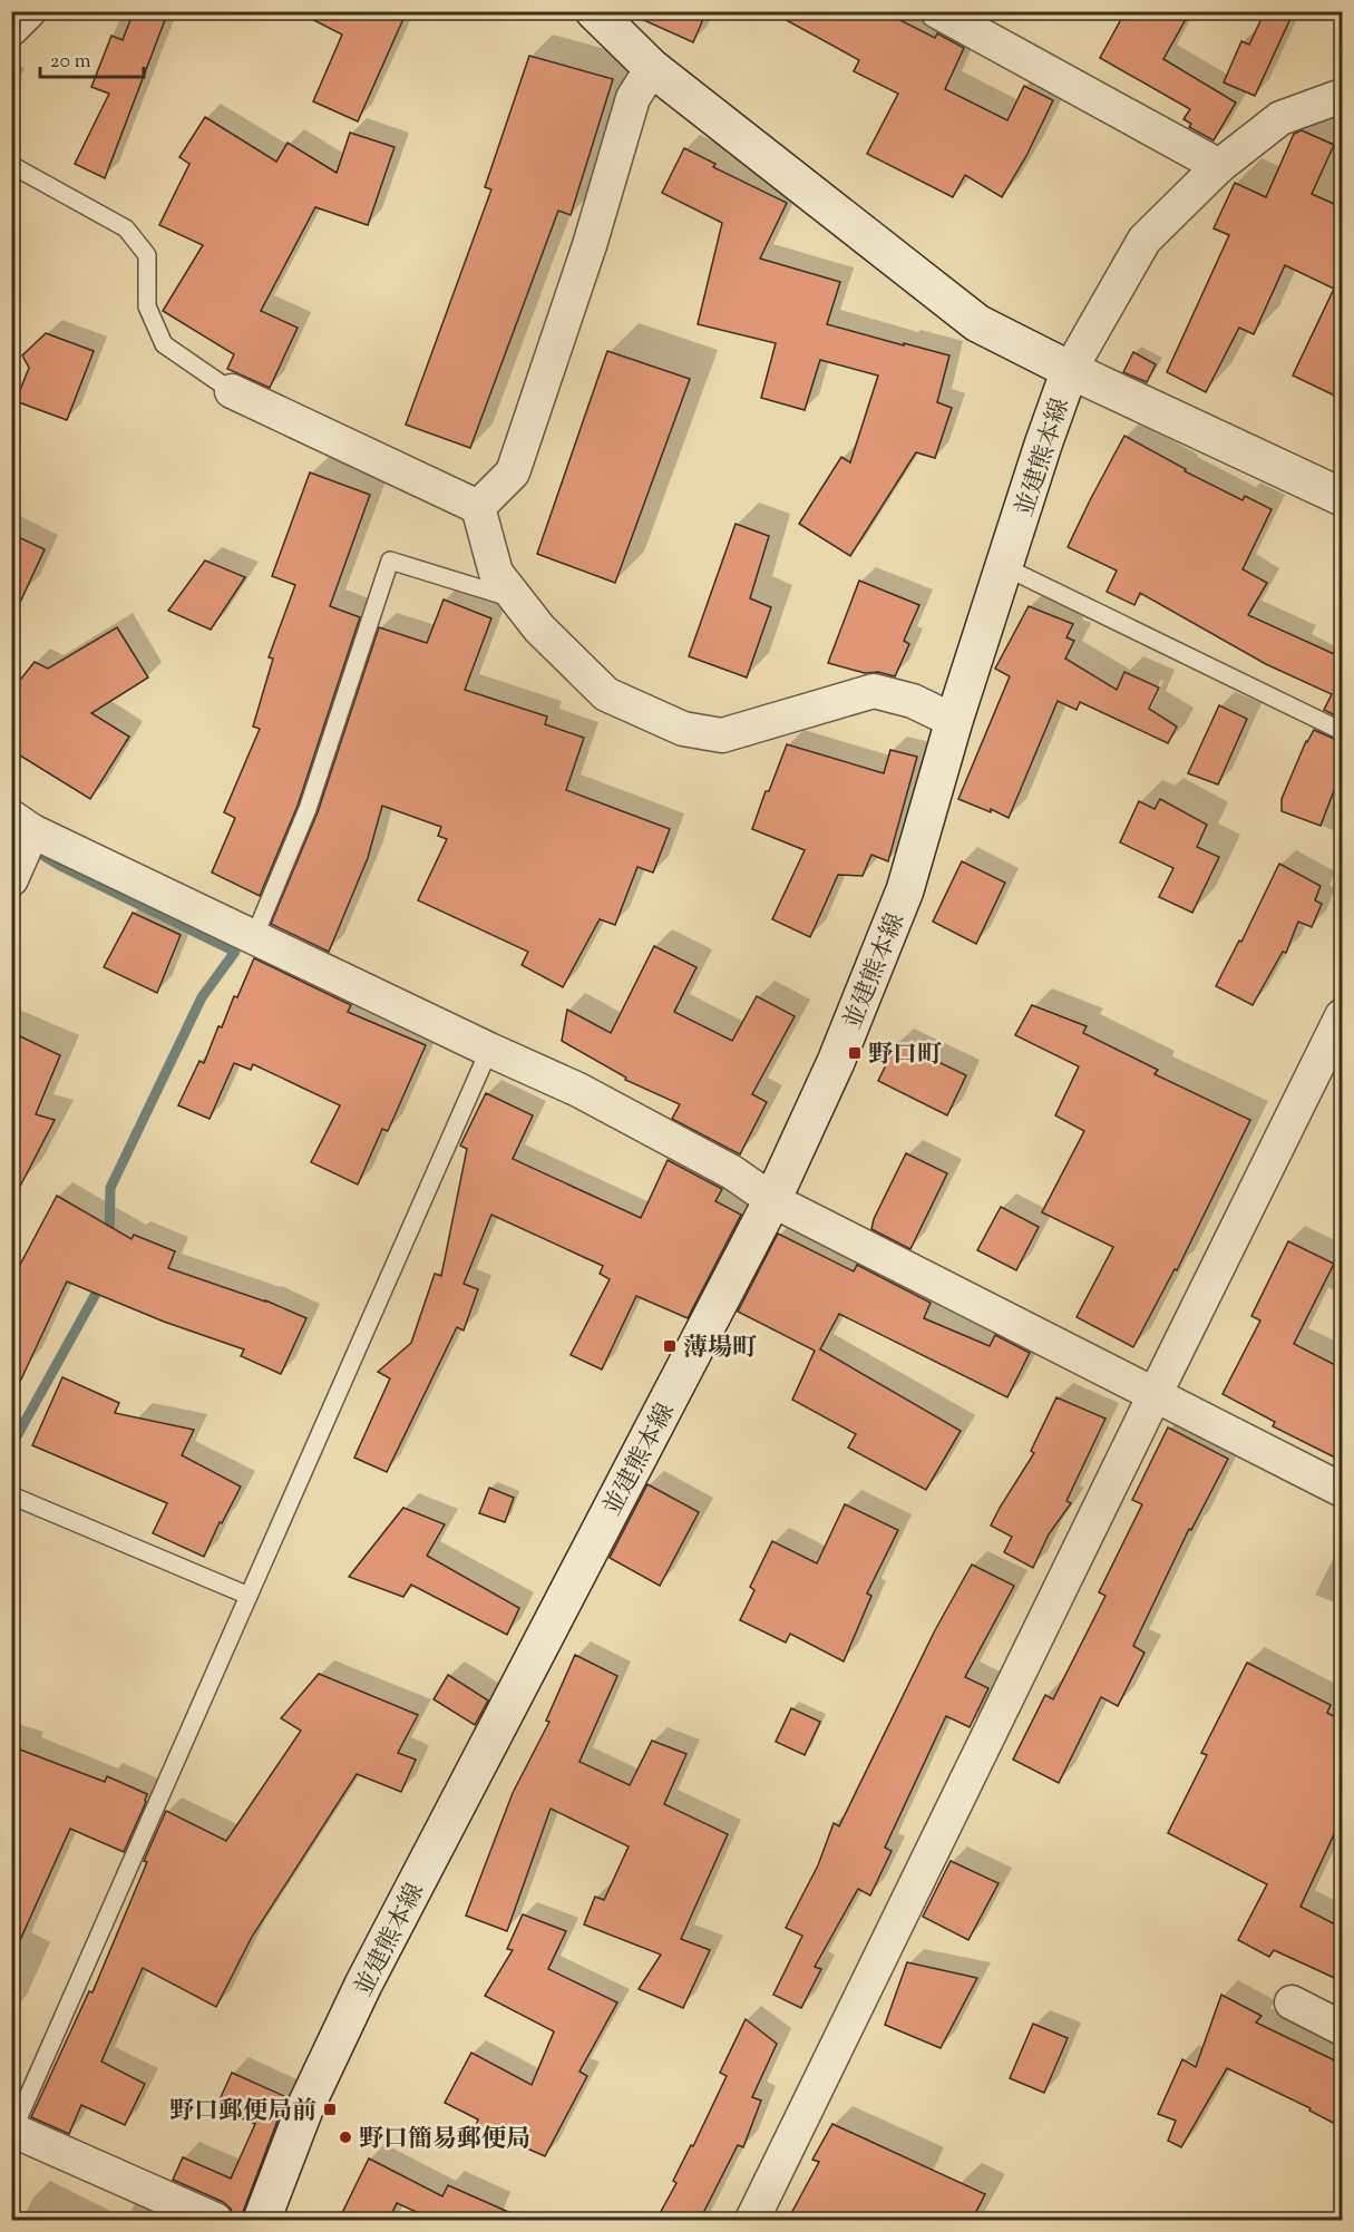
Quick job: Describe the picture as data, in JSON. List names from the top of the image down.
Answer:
{
  "streets": {
    "main road": ["並建熊本線"]
  },
  "places": {
    "transit": ["野口町", "薄場町", "野口郵便局前"],
    "other": ["野口簡易郵便局"]
  },
  "scale_bar": "20 m"
}
